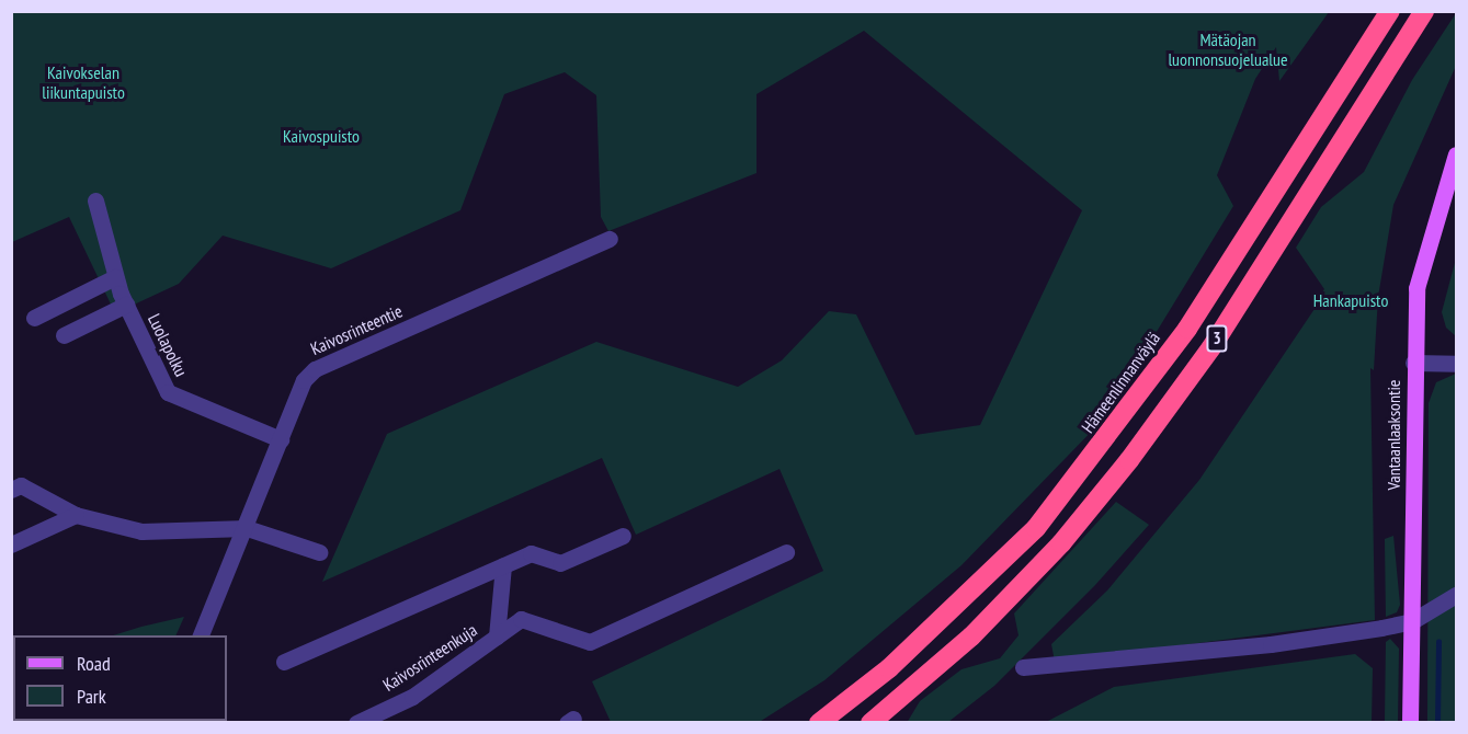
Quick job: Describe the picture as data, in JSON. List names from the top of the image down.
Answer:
{
  "streets": {
    "highway": ["3", "Hämeenlinnanväylä"],
    "main road": ["Vantaanlaaksontie"],
    "street": ["Kaivosrinteentie", "Luolapolku", "Kaivosrinteenkuja"]
  },
  "crossings": [
    ["Kaivosrinteentie", "Luolapolku"]
  ],
  "parks": [
    "Mätäojan luonnonsuojelualue",
    "Kaivokselan liikuntapuisto",
    "Kaivospuisto",
    "Hankapuisto"
  ],
  "legend": ["Road", "Park"]
}
